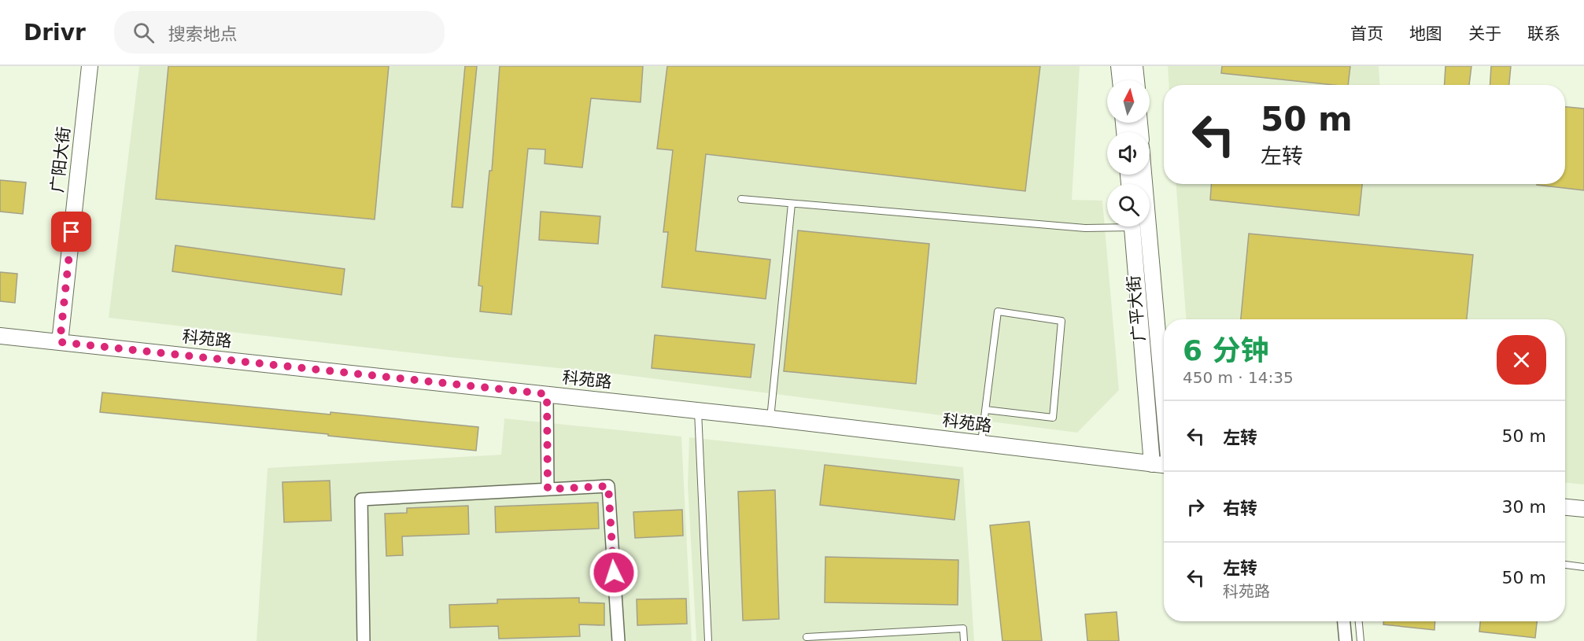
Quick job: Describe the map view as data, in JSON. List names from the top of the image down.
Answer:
{
  "streets": {
    "street": ["广阳大街", "广平大街", "科苑路"]
  },
  "crossings": [
    ["广阳大街", "科苑路"],
    ["广平大街", "科苑路"]
  ],
  "north": "top",
  "page": {
    "header": "Drivr",
    "search": "搜索地点",
    "nav": [
      "首页",
      "地图",
      "关于",
      "联系"
    ],
    "turn": ["50 m", "左转"],
    "heading": ["6 分钟", "450 m · 14:35"],
    "list": [
      {
        "name": "左转",
        "value": "50 m"
      },
      {
        "name": "右转",
        "value": "30 m"
      },
      {
        "name": "左转",
        "note": "科苑路",
        "value": "50 m"
      }
    ]
  }
}
